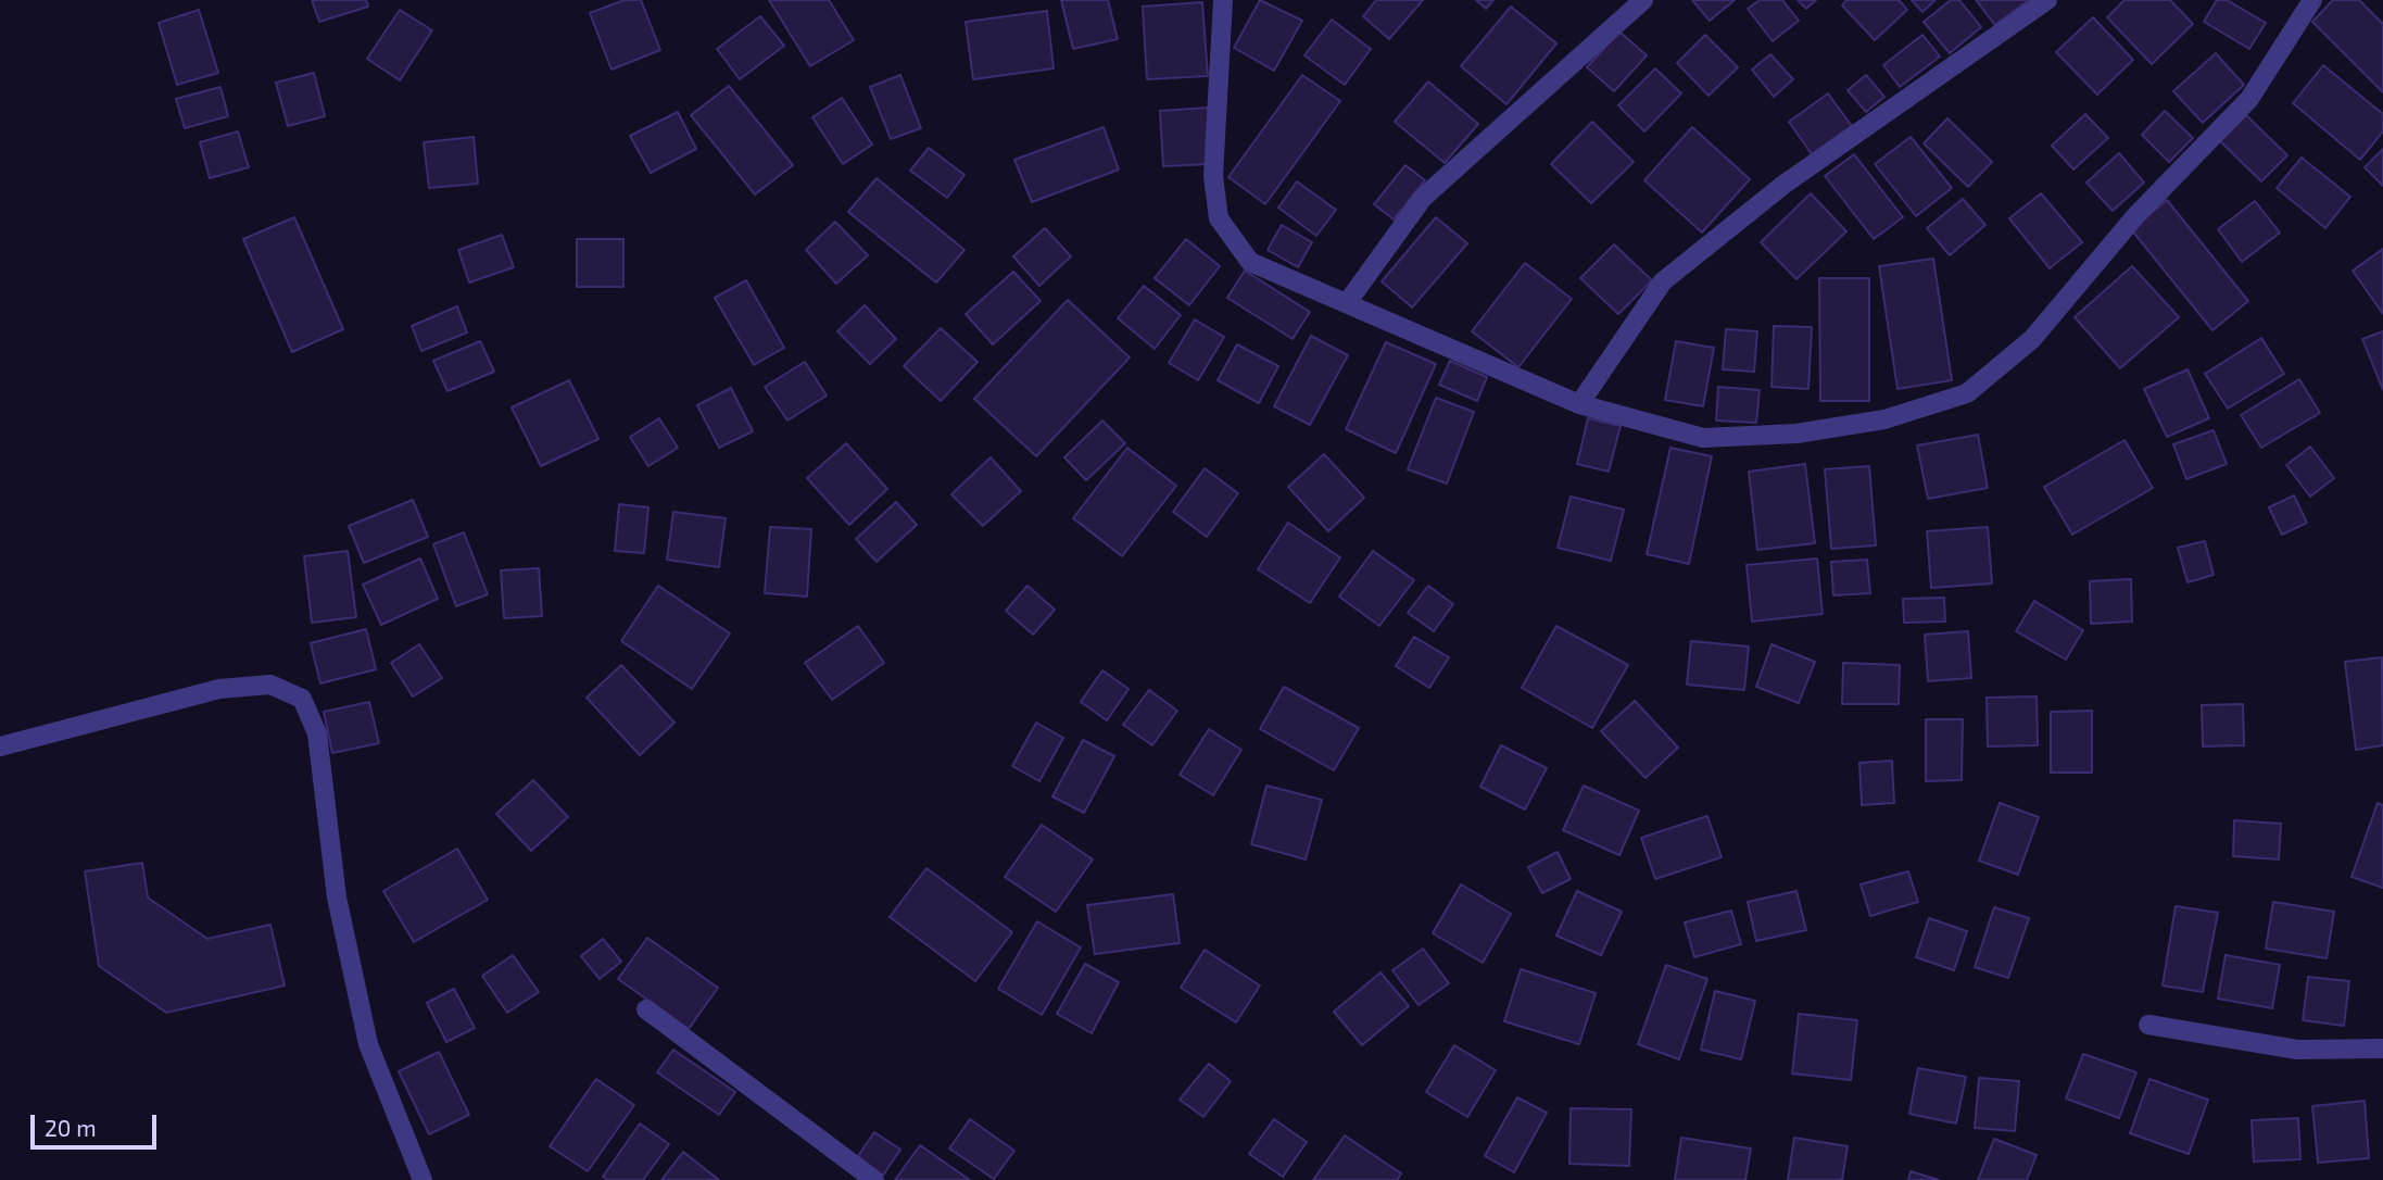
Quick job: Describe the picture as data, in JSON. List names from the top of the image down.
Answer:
{
  "scale_bar": "20 m"
}
